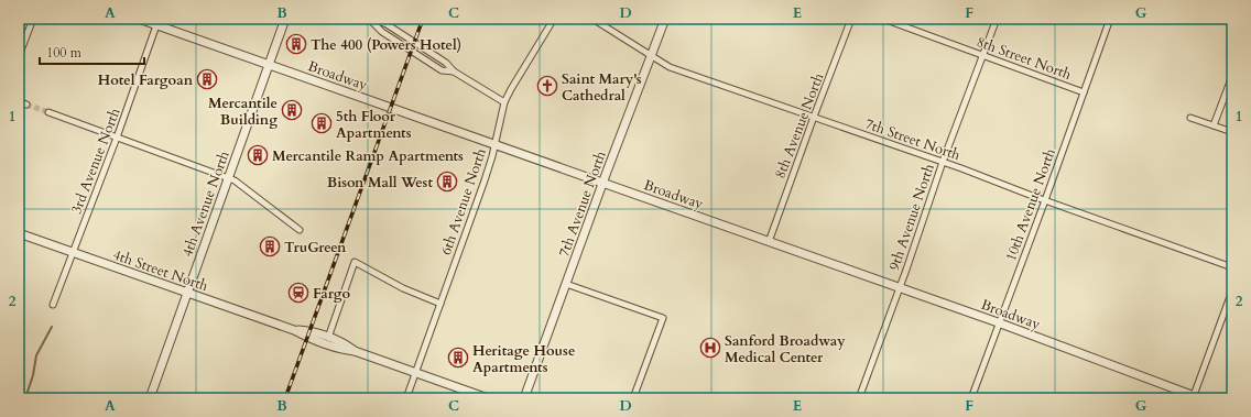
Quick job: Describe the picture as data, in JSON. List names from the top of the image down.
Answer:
{
  "streets": {
    "street": [
      "8th Street North",
      "Broadway",
      "8th Avenue North",
      "7th Street North",
      "3rd Avenue North",
      "6th Avenue North",
      "4th Avenue North",
      "7th Avenue North",
      "10th Avenue North",
      "9th Avenue North",
      "4th Street North"
    ]
  },
  "crossings": [
    ["8th Street North", "10th Avenue North"],
    ["8th Street North", "9th Avenue North"],
    ["Broadway", "8th Avenue North"],
    ["Broadway", "3rd Avenue North"],
    ["Broadway", "6th Avenue North"],
    ["Broadway", "4th Avenue North"],
    ["Broadway", "7th Avenue North"],
    ["Broadway", "10th Avenue North"],
    ["Broadway", "9th Avenue North"],
    ["8th Avenue North", "7th Street North"],
    ["7th Street North", "7th Avenue North"],
    ["7th Street North", "10th Avenue North"],
    ["7th Street North", "9th Avenue North"],
    ["3rd Avenue North", "4th Street North"],
    ["6th Avenue North", "4th Street North"],
    ["4th Avenue North", "4th Street North"]
  ],
  "places": {
    "building": [
      "The 400 (Powers Hotel)",
      "Hotel Fargoan",
      "Mercantile Building",
      "5th Floor Apartments",
      "Mercantile Ramp Apartments",
      "Bison Mall West",
      "TruGreen",
      "Heritage House Apartments"
    ],
    "church": ["Saint Mary's Cathedral"],
    "station": ["Fargo"],
    "hospital": ["Sanford Broadway Medical Center"]
  },
  "scale_bar": "100 m",
  "grid": {
    "columns": [
      "A",
      "B",
      "C",
      "D",
      "E",
      "F",
      "G"
    ],
    "rows": ["1", "2"]
  }
}
